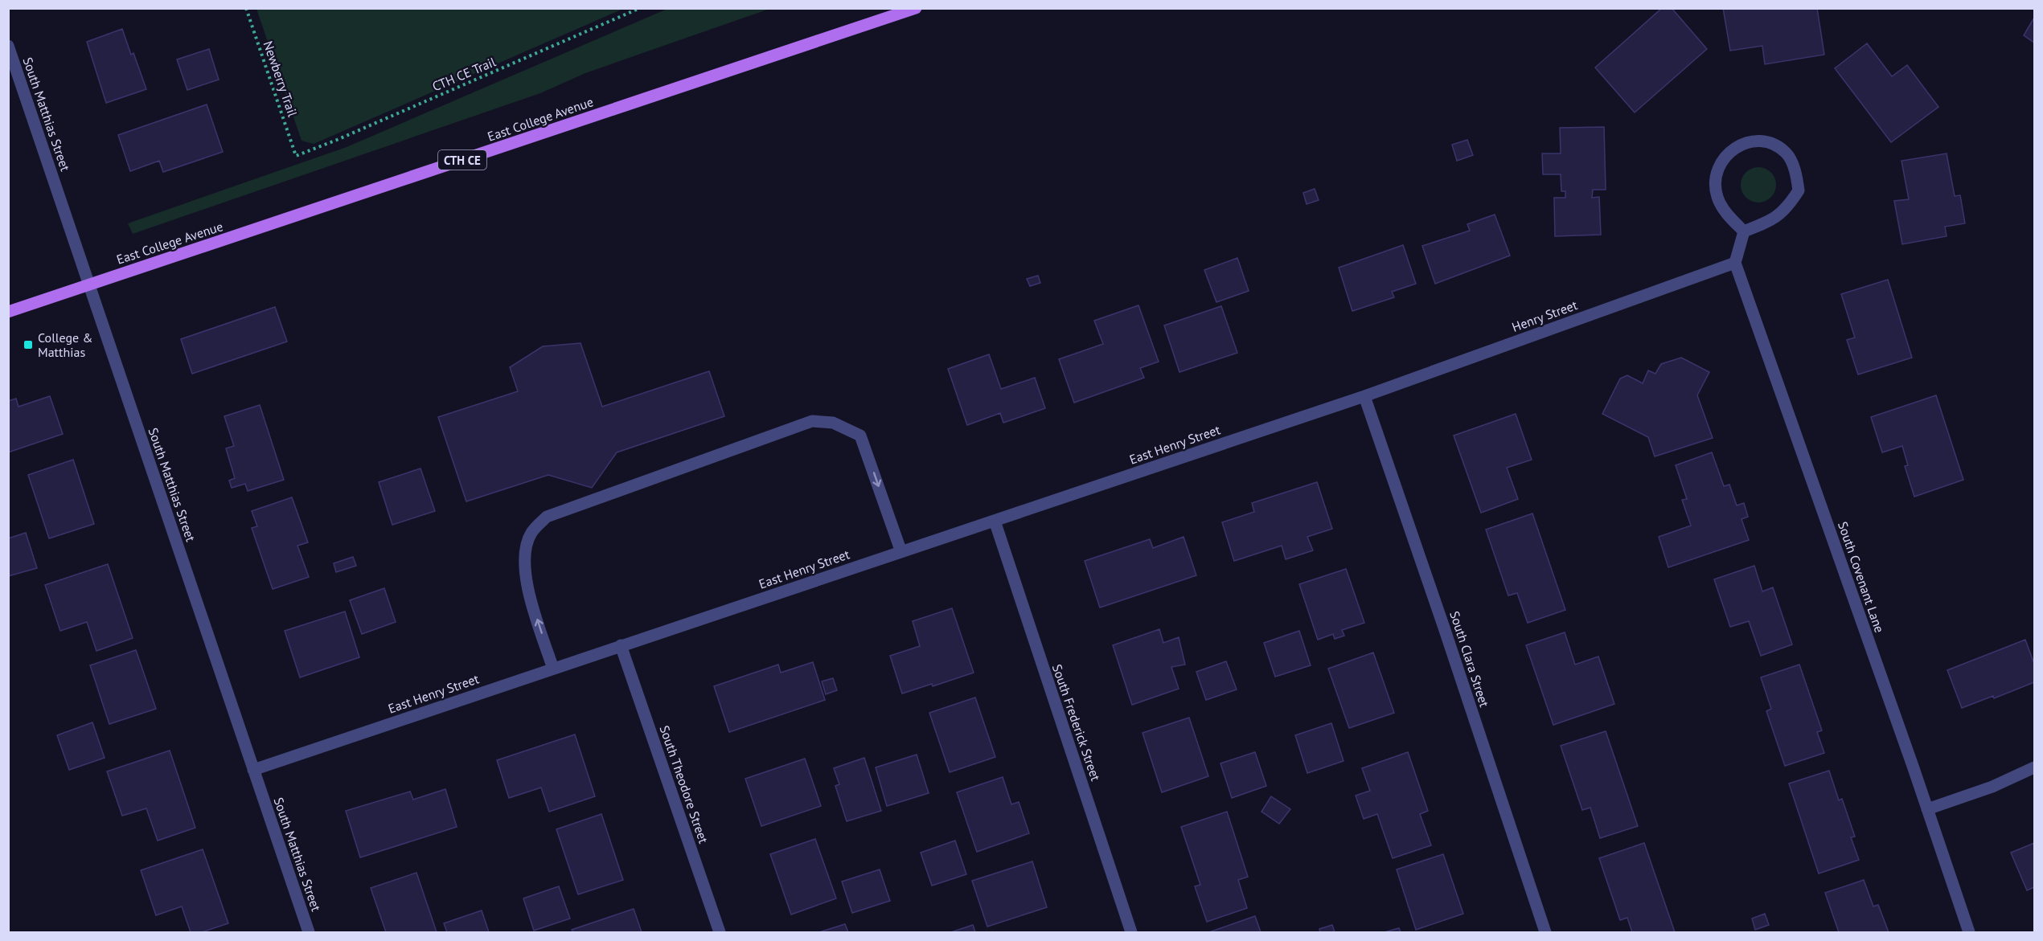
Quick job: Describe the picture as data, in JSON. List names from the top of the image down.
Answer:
{
  "streets": {
    "main road": ["East College Avenue", "CTH CE"],
    "street": [
      "South Matthias Street",
      "Henry Street",
      "East Henry Street",
      "South Covenant Lane",
      "South Clara Street",
      "South Frederick Street",
      "South Theodore Street"
    ],
    "path": ["CTH CE Trail", "Newberry Trail"]
  },
  "crossings": [
    ["CTH CE Trail", "Newberry Trail"],
    ["South Matthias Street", "East College Avenue"],
    ["South Matthias Street", "East Henry Street"],
    ["Henry Street", "East Henry Street"],
    ["Henry Street", "South Covenant Lane"],
    ["Henry Street", "South Clara Street"],
    ["East Henry Street", "South Clara Street"],
    ["East Henry Street", "South Frederick Street"],
    ["East Henry Street", "South Theodore Street"]
  ],
  "places": {
    "transit": ["College & Matthias"]
  }
}
